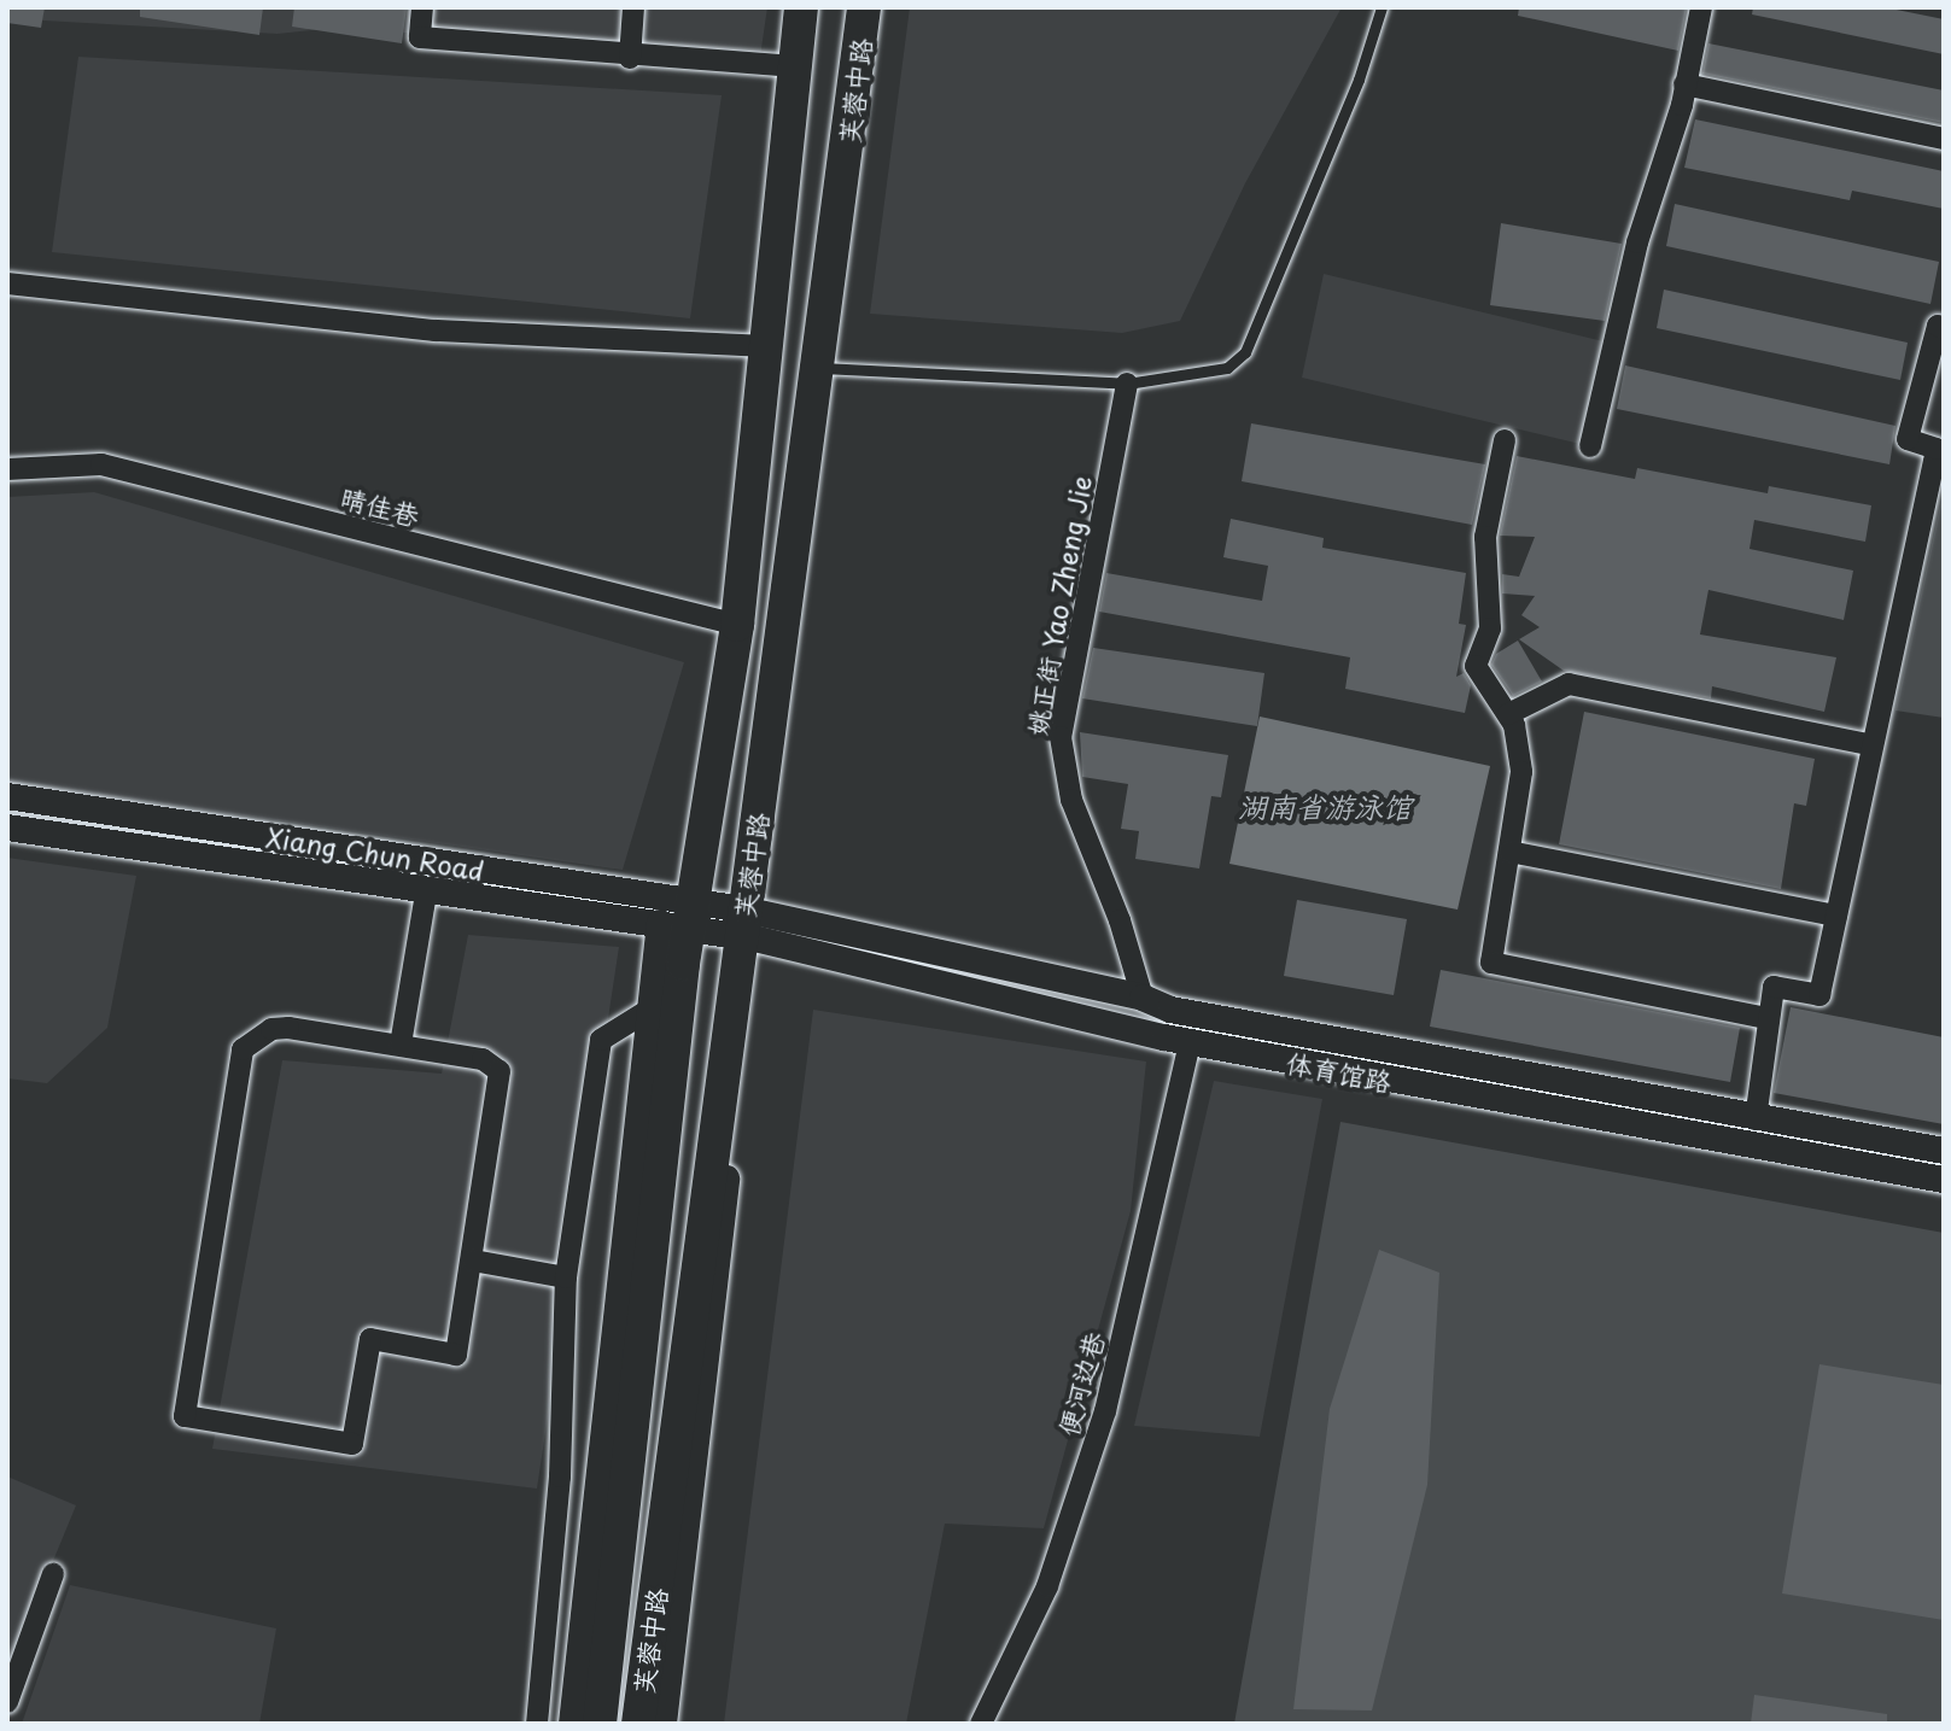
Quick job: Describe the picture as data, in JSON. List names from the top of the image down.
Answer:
{
  "streets": {
    "main road": ["芙蓉中路"],
    "street": [
      "晴佳巷",
      "姚正街 Yao Zheng Jie",
      "Xiang Chun Road",
      "体育馆路",
      "便河边巷"
    ]
  },
  "crossings": [
    ["芙蓉中路", "晴佳巷"],
    ["芙蓉中路", "Xiang Chun Road"],
    ["芙蓉中路", "体育馆路"],
    ["姚正街 Yao Zheng Jie", "体育馆路"],
    ["Xiang Chun Road", "体育馆路"],
    ["体育馆路", "便河边巷"]
  ],
  "water": ["湖南省游泳馆"]
}
